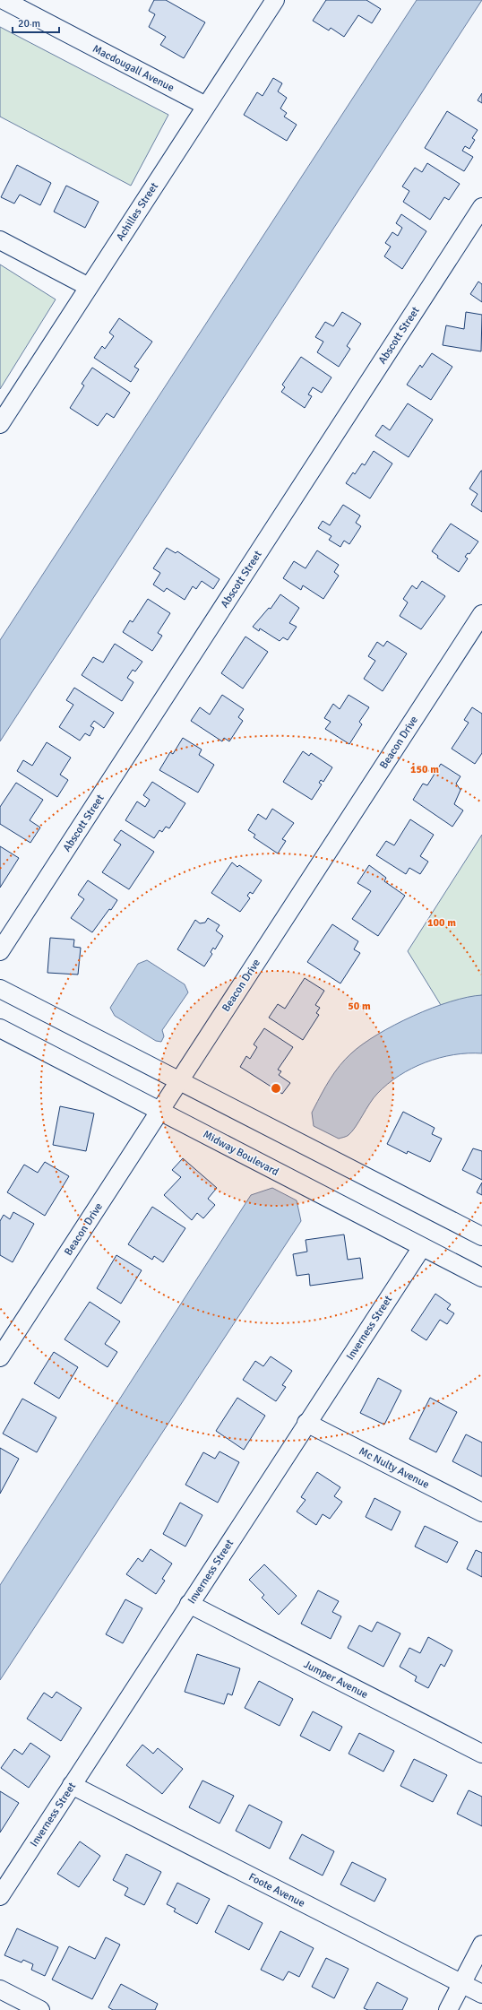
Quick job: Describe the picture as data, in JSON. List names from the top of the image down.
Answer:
{
  "streets": {
    "street": [
      "Macdougall Avenue",
      "Achilles Street",
      "Abscott Street",
      "Beacon Drive",
      "Midway Boulevard",
      "Inverness Street",
      "Mc Nulty Avenue",
      "Jumper Avenue",
      "Foote Avenue"
    ]
  },
  "crossings": [
    ["Macdougall Avenue", "Achilles Street"],
    ["Beacon Drive", "Midway Boulevard"],
    ["Midway Boulevard", "Inverness Street"],
    ["Inverness Street", "Mc Nulty Avenue"],
    ["Inverness Street", "Jumper Avenue"],
    ["Inverness Street", "Foote Avenue"]
  ],
  "scale_bar": "20 m",
  "rings": ["150 m", "100 m", "50 m"]
}
